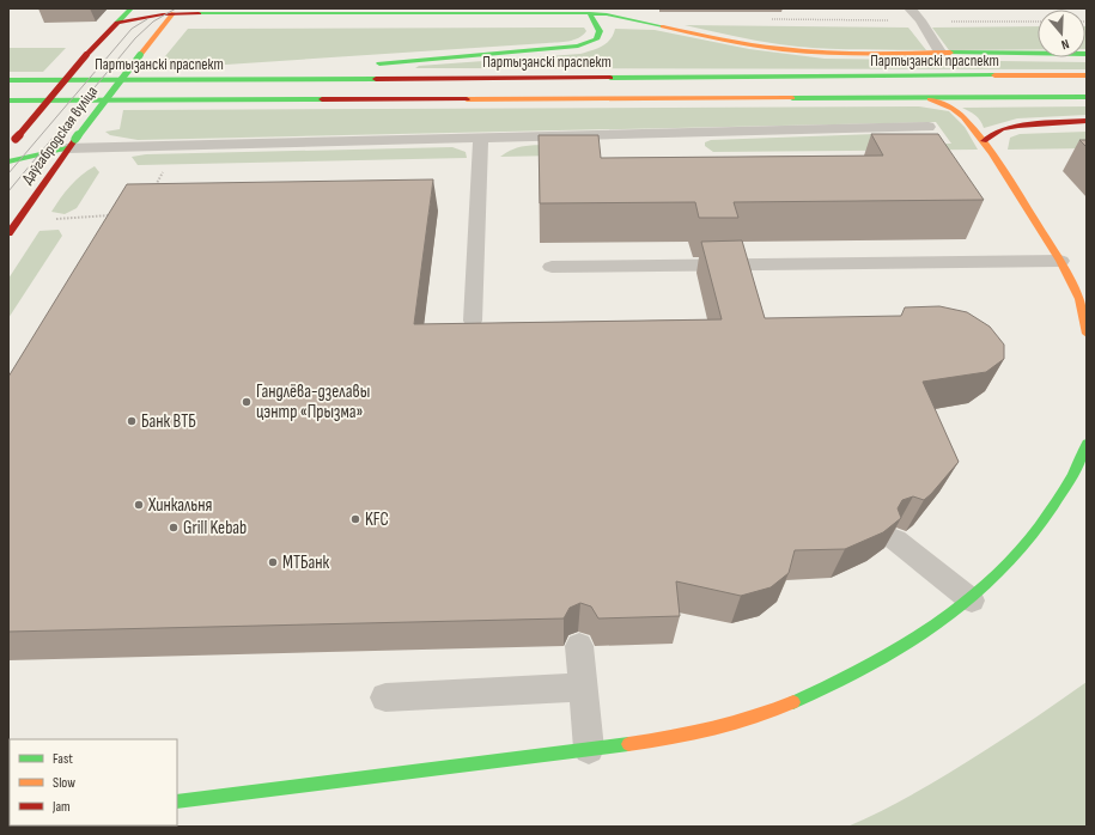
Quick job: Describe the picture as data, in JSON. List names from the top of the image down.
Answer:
{
  "streets": {
    "main road": ["Партызанскі праспект", "Даўгабродская вуліца"]
  },
  "places": [
    "Гандлёва-дзелавы цэнтр «Прызма»",
    "Банк ВТБ",
    "Хинкальня",
    "KFC",
    "Grill Kebab",
    "МТБанк"
  ],
  "legend": ["Fast", "Slow", "Jam"],
  "north": "bottom"
}
